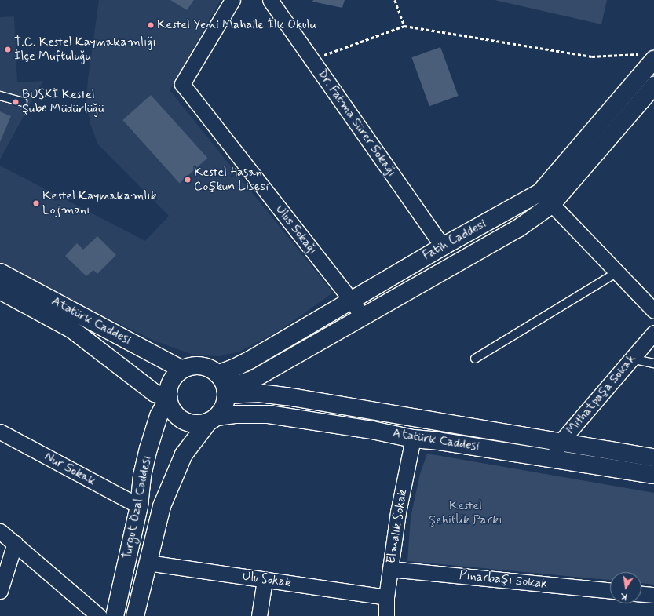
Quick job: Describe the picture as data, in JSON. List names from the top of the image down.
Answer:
{
  "streets": {
    "main road": ["Fatih Caddesi", "Atatürk Caddesi", "Turgut Özal Caddesi"],
    "street": [
      "Dr. Fatma Sürer Sokağı",
      "Ulus Sokağı",
      "Mithatpaşa Sokak",
      "Nur Sokak",
      "Elmalık Sokak",
      "Ulu Sokak",
      "Pınarbaşı Sokak"
    ]
  },
  "crossings": [
    ["Dr. Fatma Sürer Sokağı", "Fatih Caddesi"],
    ["Ulus Sokağı", "Fatih Caddesi"],
    ["Fatih Caddesi", "Atatürk Caddesi"],
    ["Fatih Caddesi", "Turgut Özal Caddesi"],
    ["Atatürk Caddesi", "Mithatpaşa Sokak"],
    ["Atatürk Caddesi", "Turgut Özal Caddesi"],
    ["Atatürk Caddesi", "Elmalık Sokak"],
    ["Nur Sokak", "Turgut Özal Caddesi"],
    ["Turgut Özal Caddesi", "Ulu Sokak"],
    ["Elmalık Sokak", "Ulu Sokak"],
    ["Elmalık Sokak", "Pınarbaşı Sokak"]
  ],
  "parks": ["Kestel Şehitlik Parkı"],
  "places": [
    "Kestel Yeni Mahalle İlk Okulu",
    "T.C. Kestel Kaymakamlığı İlçe Müftülüğü",
    "BUSKİ Kestel Şube Müdürlüğü",
    "Kestel Hasan Coşkun Lisesi",
    "Kestel Kaymakamlık Lojmanı"
  ],
  "north": "bottom"
}
